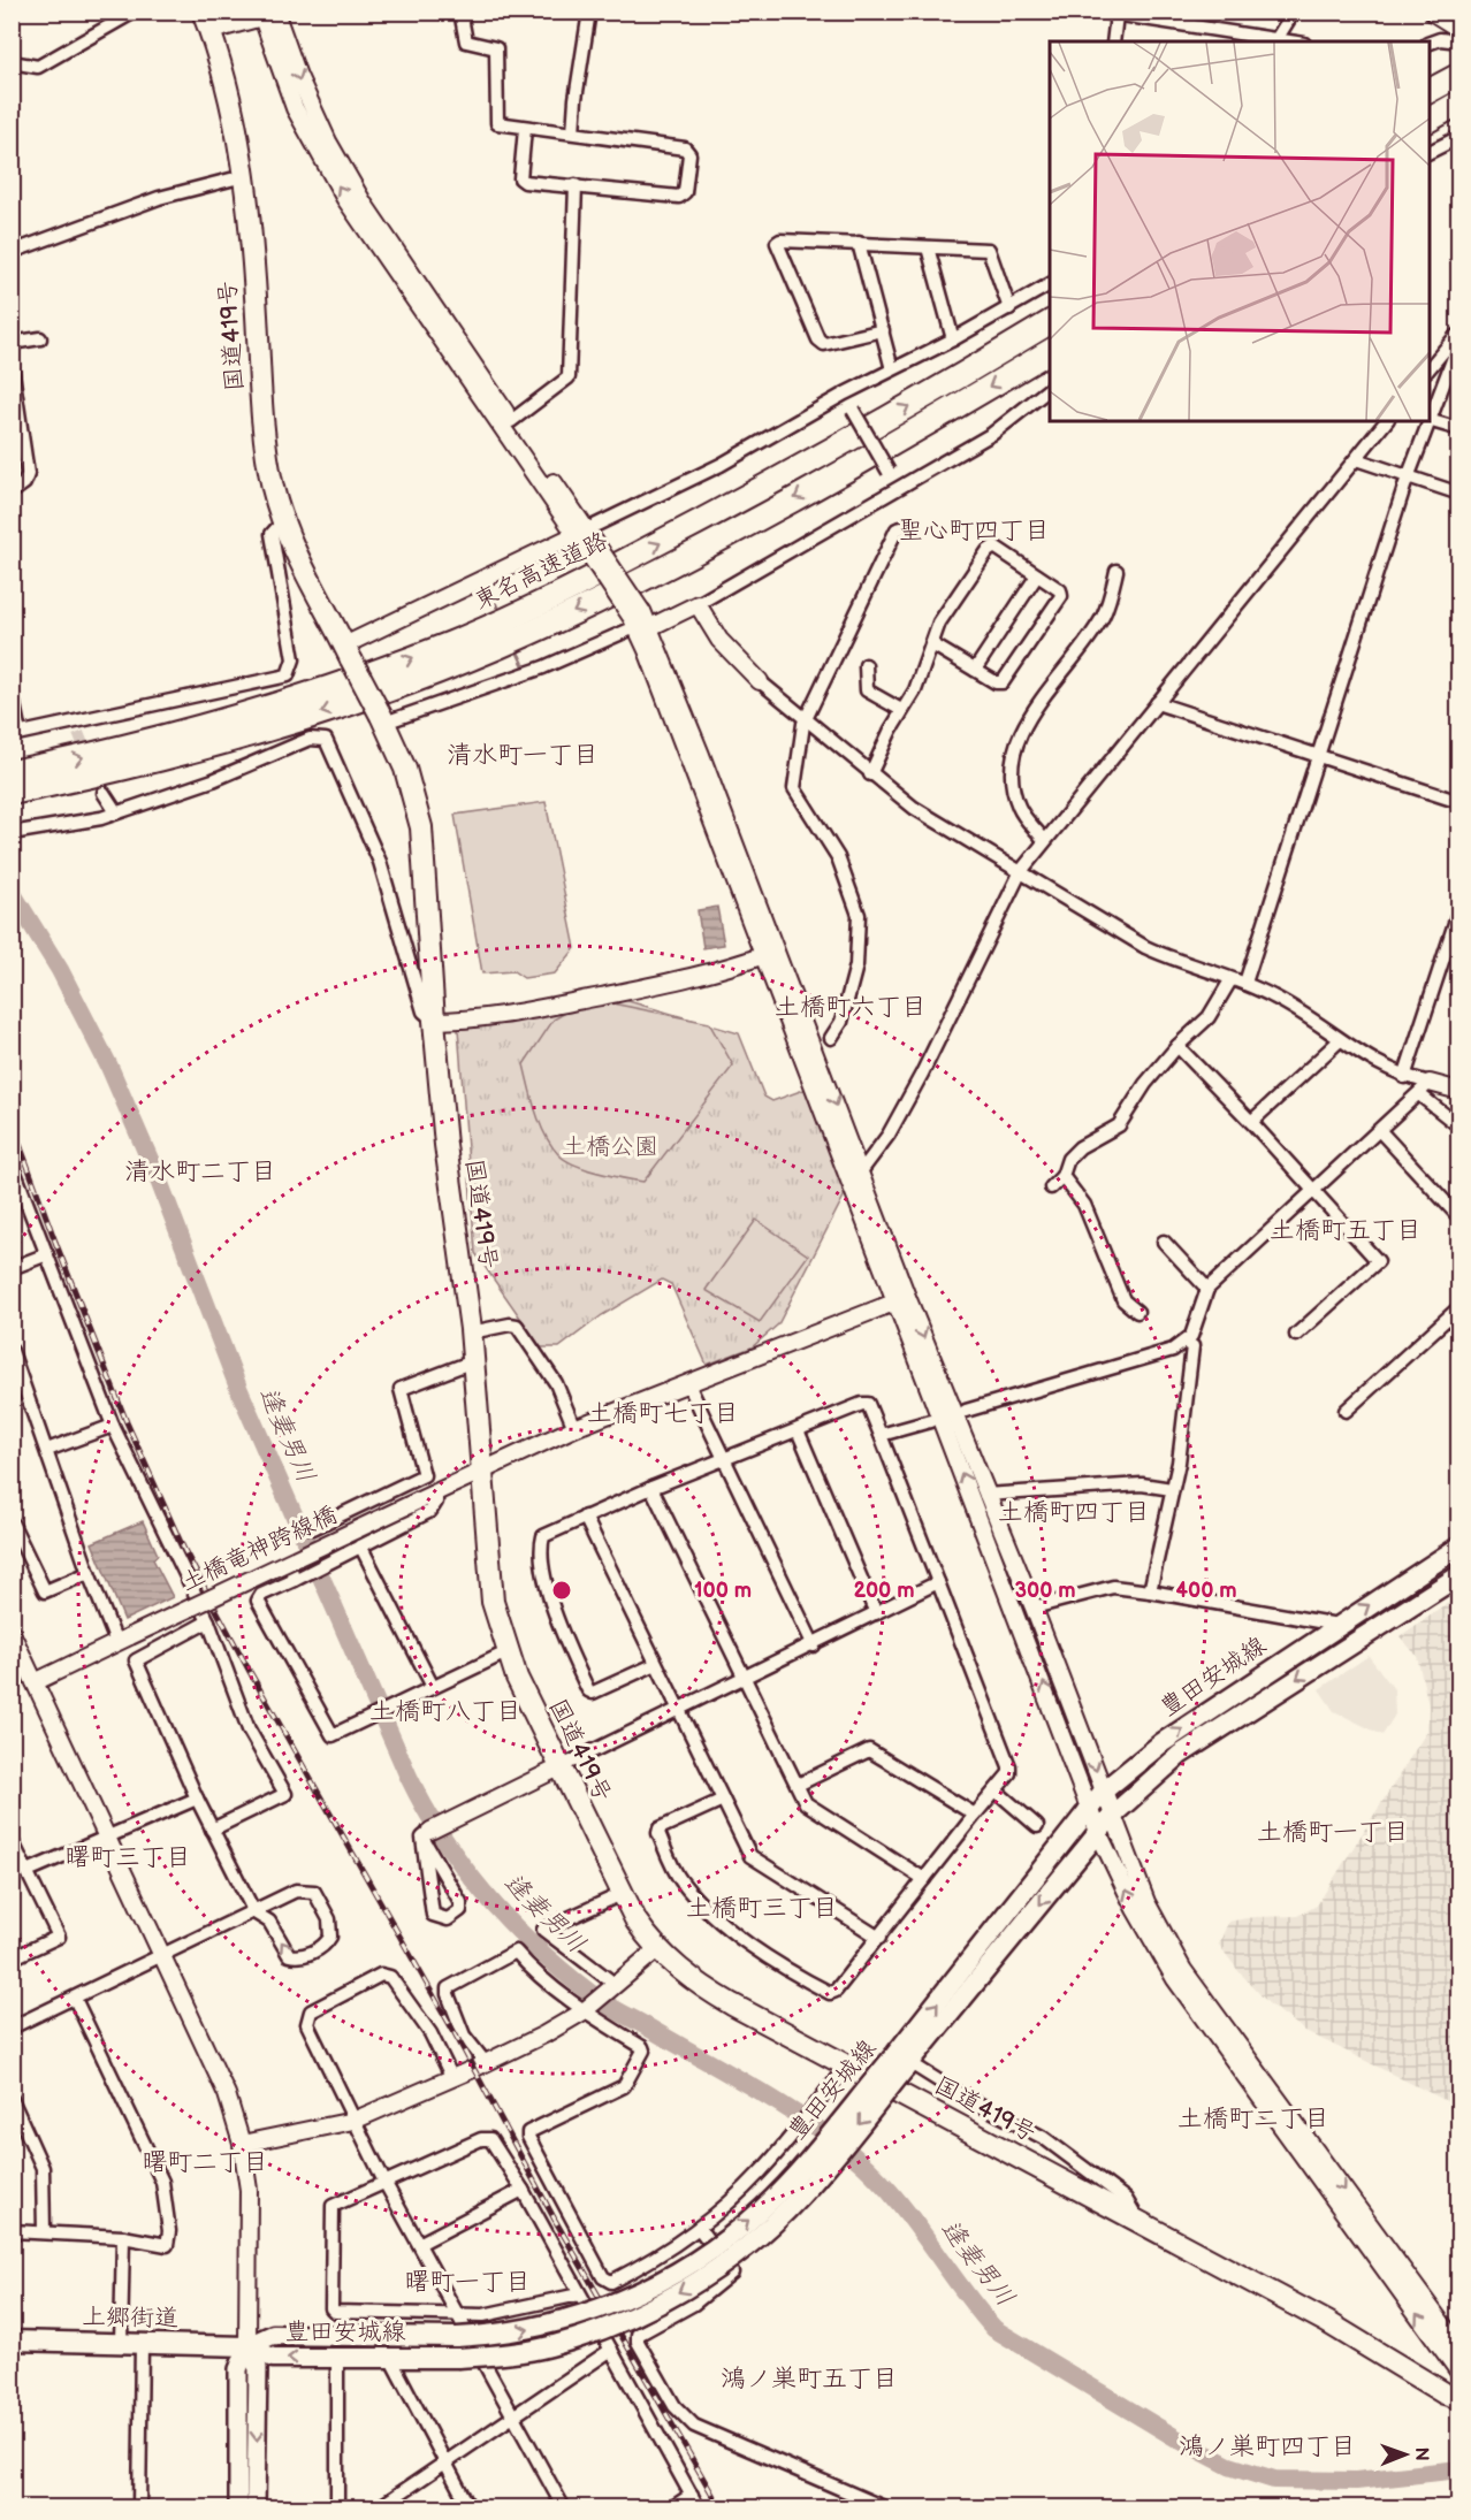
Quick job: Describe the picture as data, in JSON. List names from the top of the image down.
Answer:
{
  "streets": {
    "highway": ["国道419号", "東名高速道路"],
    "main road": ["豊田安城線", "上郷街道"],
    "street": ["土橋竜神跨線橋"]
  },
  "crossings": [
    ["国道419号", "土橋竜神跨線橋"],
    ["豊田安城線", "上郷街道"]
  ],
  "districts": [
    "聖心町四丁目",
    "清水町一丁目",
    "土橋町六丁目",
    "清水町二丁目",
    "土橋町五丁目",
    "土橋町七丁目",
    "土橋町四丁目",
    "土橋町八丁目",
    "土橋町一丁目",
    "曙町三丁目",
    "土橋町三丁目",
    "土橋町二丁目",
    "曙町二丁目",
    "曙町一丁目",
    "鴻ノ巣町五丁目",
    "鴻ノ巣町四丁目"
  ],
  "water": ["逢妻男川"],
  "parks": ["土橋公園"],
  "north": "right",
  "rings": [
    "100 m",
    "200 m",
    "300 m",
    "400 m"
  ]
}
